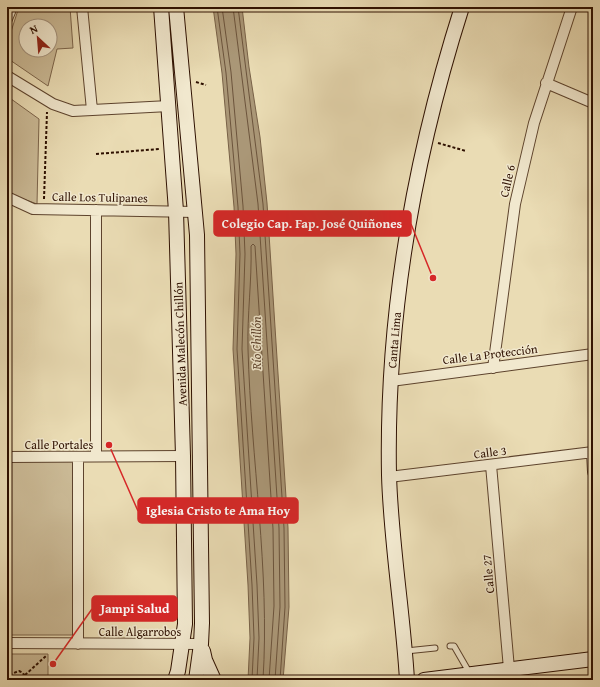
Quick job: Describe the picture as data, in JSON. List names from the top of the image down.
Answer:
{
  "streets": {
    "main road": ["Canta Lima", "Avenida Malecón Chillón"],
    "street": [
      "Calle 6",
      "Calle Los Tulipanes",
      "Calle La Protección",
      "Calle Portales",
      "Calle 3",
      "Calle 27",
      "Calle Algarrobos"
    ]
  },
  "crossings": [
    ["Calle 6", "Calle La Protección"],
    ["Calle Los Tulipanes", "Avenida Malecón Chillón"],
    ["Canta Lima", "Calle La Protección"],
    ["Canta Lima", "Calle 3"],
    ["Avenida Malecón Chillón", "Calle Portales"],
    ["Avenida Malecón Chillón", "Calle Algarrobos"],
    ["Calle 3", "Calle 27"]
  ],
  "water": ["Río Chillón"],
  "places": ["Colegio Cap. Fap. José Quiñones", "Iglesia Cristo te Ama Hoy", "Jampi Salud"],
  "north": "top left"
}
